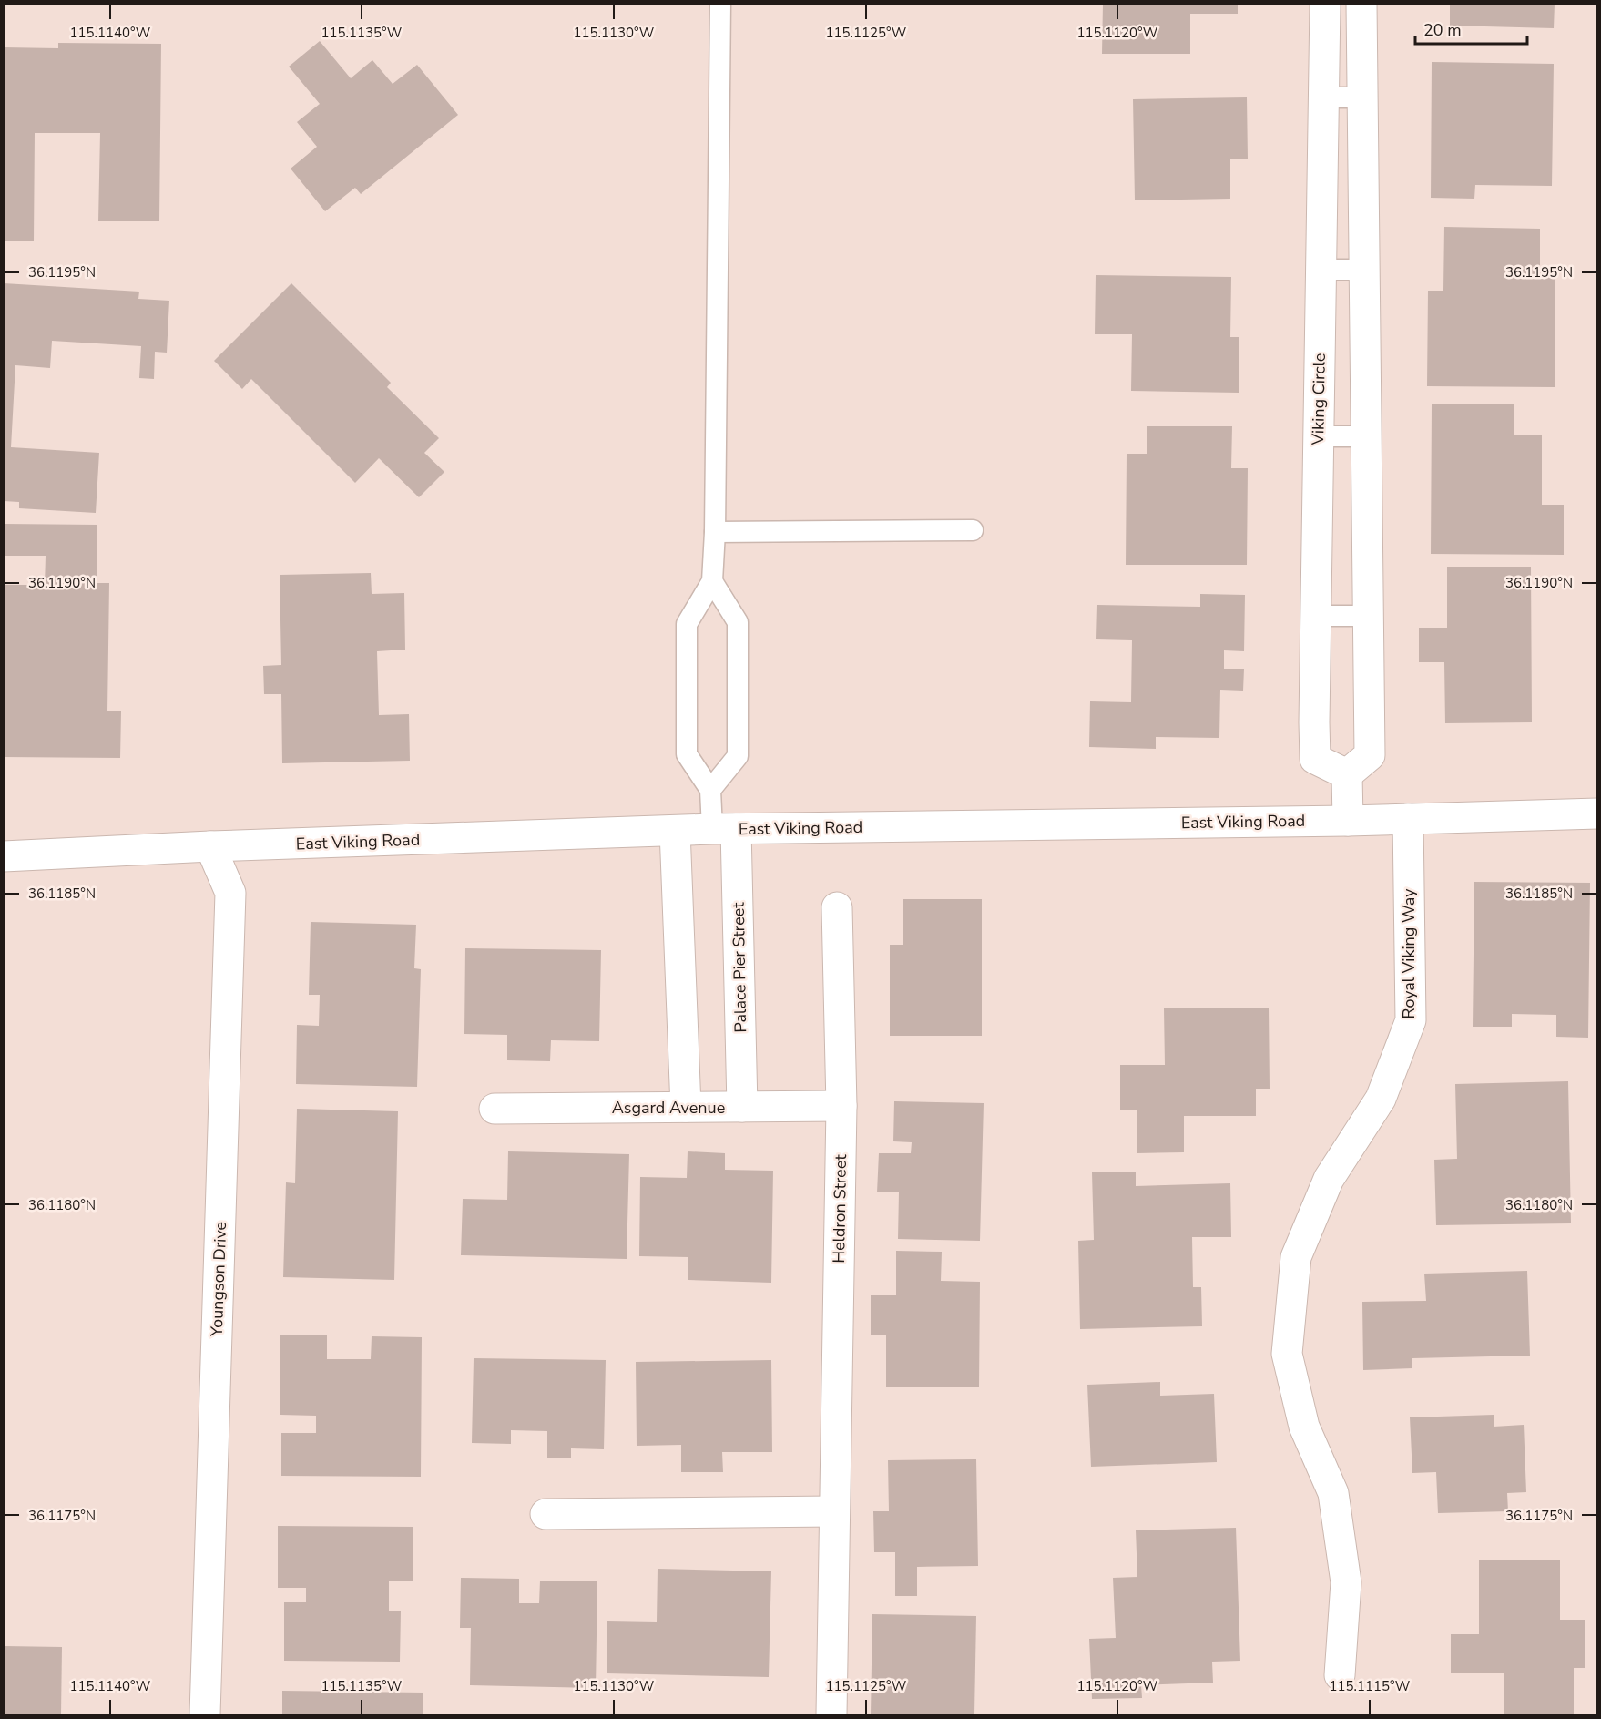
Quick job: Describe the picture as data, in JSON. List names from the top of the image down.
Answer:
{
  "streets": {
    "street": [
      "Viking Circle",
      "East Viking Road",
      "Royal Viking Way",
      "Palace Pier Street",
      "Asgard Avenue",
      "Heldron Street",
      "Youngson Drive"
    ]
  },
  "crossings": [
    ["East Viking Road", "Royal Viking Way"],
    ["East Viking Road", "Palace Pier Street"],
    ["East Viking Road", "Youngson Drive"],
    ["Palace Pier Street", "Asgard Avenue"],
    ["Asgard Avenue", "Heldron Street"]
  ],
  "scale_bar": "20 m",
  "coordinates": [
    "115.1140°W",
    "115.1135°W",
    "115.1130°W",
    "115.1125°W",
    "115.1120°W",
    "36.1195°N",
    "36.1190°N",
    "36.1185°N",
    "36.1180°N",
    "36.1175°N",
    "115.1115°W"
  ]
}
